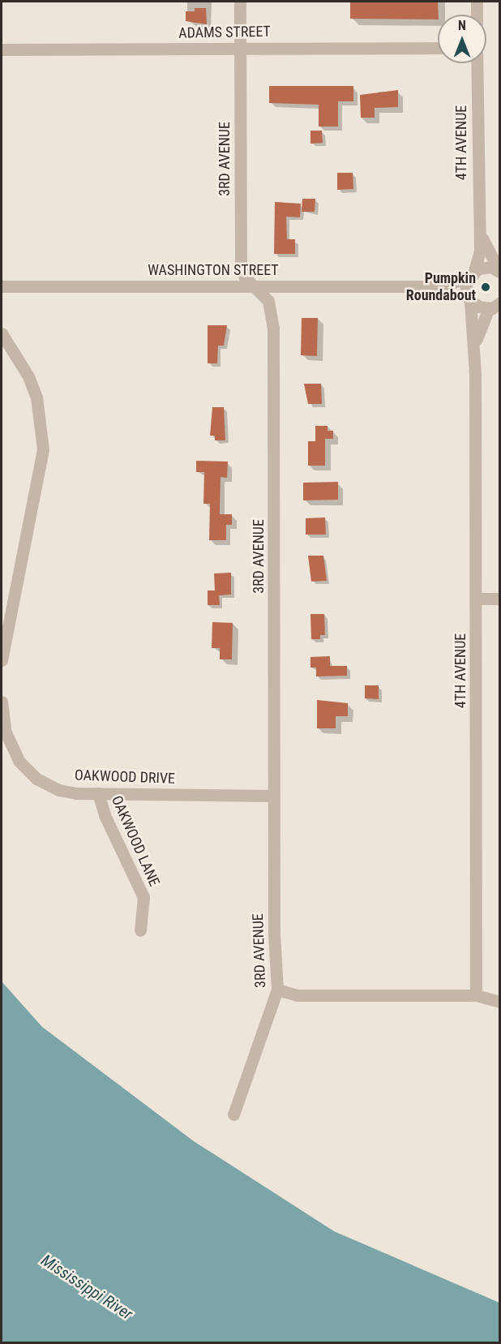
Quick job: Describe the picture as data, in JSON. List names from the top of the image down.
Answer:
{
  "streets": {
    "street": [
      "ADAMS STREET",
      "4TH AVENUE",
      "3RD AVENUE",
      "WASHINGTON STREET",
      "OAKWOOD DRIVE",
      "OAKWOOD LANE"
    ]
  },
  "crossings": [
    ["ADAMS STREET", "3RD AVENUE"],
    ["4TH AVENUE", "WASHINGTON STREET"],
    ["3RD AVENUE", "WASHINGTON STREET"],
    ["3RD AVENUE", "OAKWOOD DRIVE"],
    ["OAKWOOD DRIVE", "OAKWOOD LANE"]
  ],
  "water": ["Mississippi River"],
  "places": ["Pumpkin Roundabout"],
  "north": "top"
}
